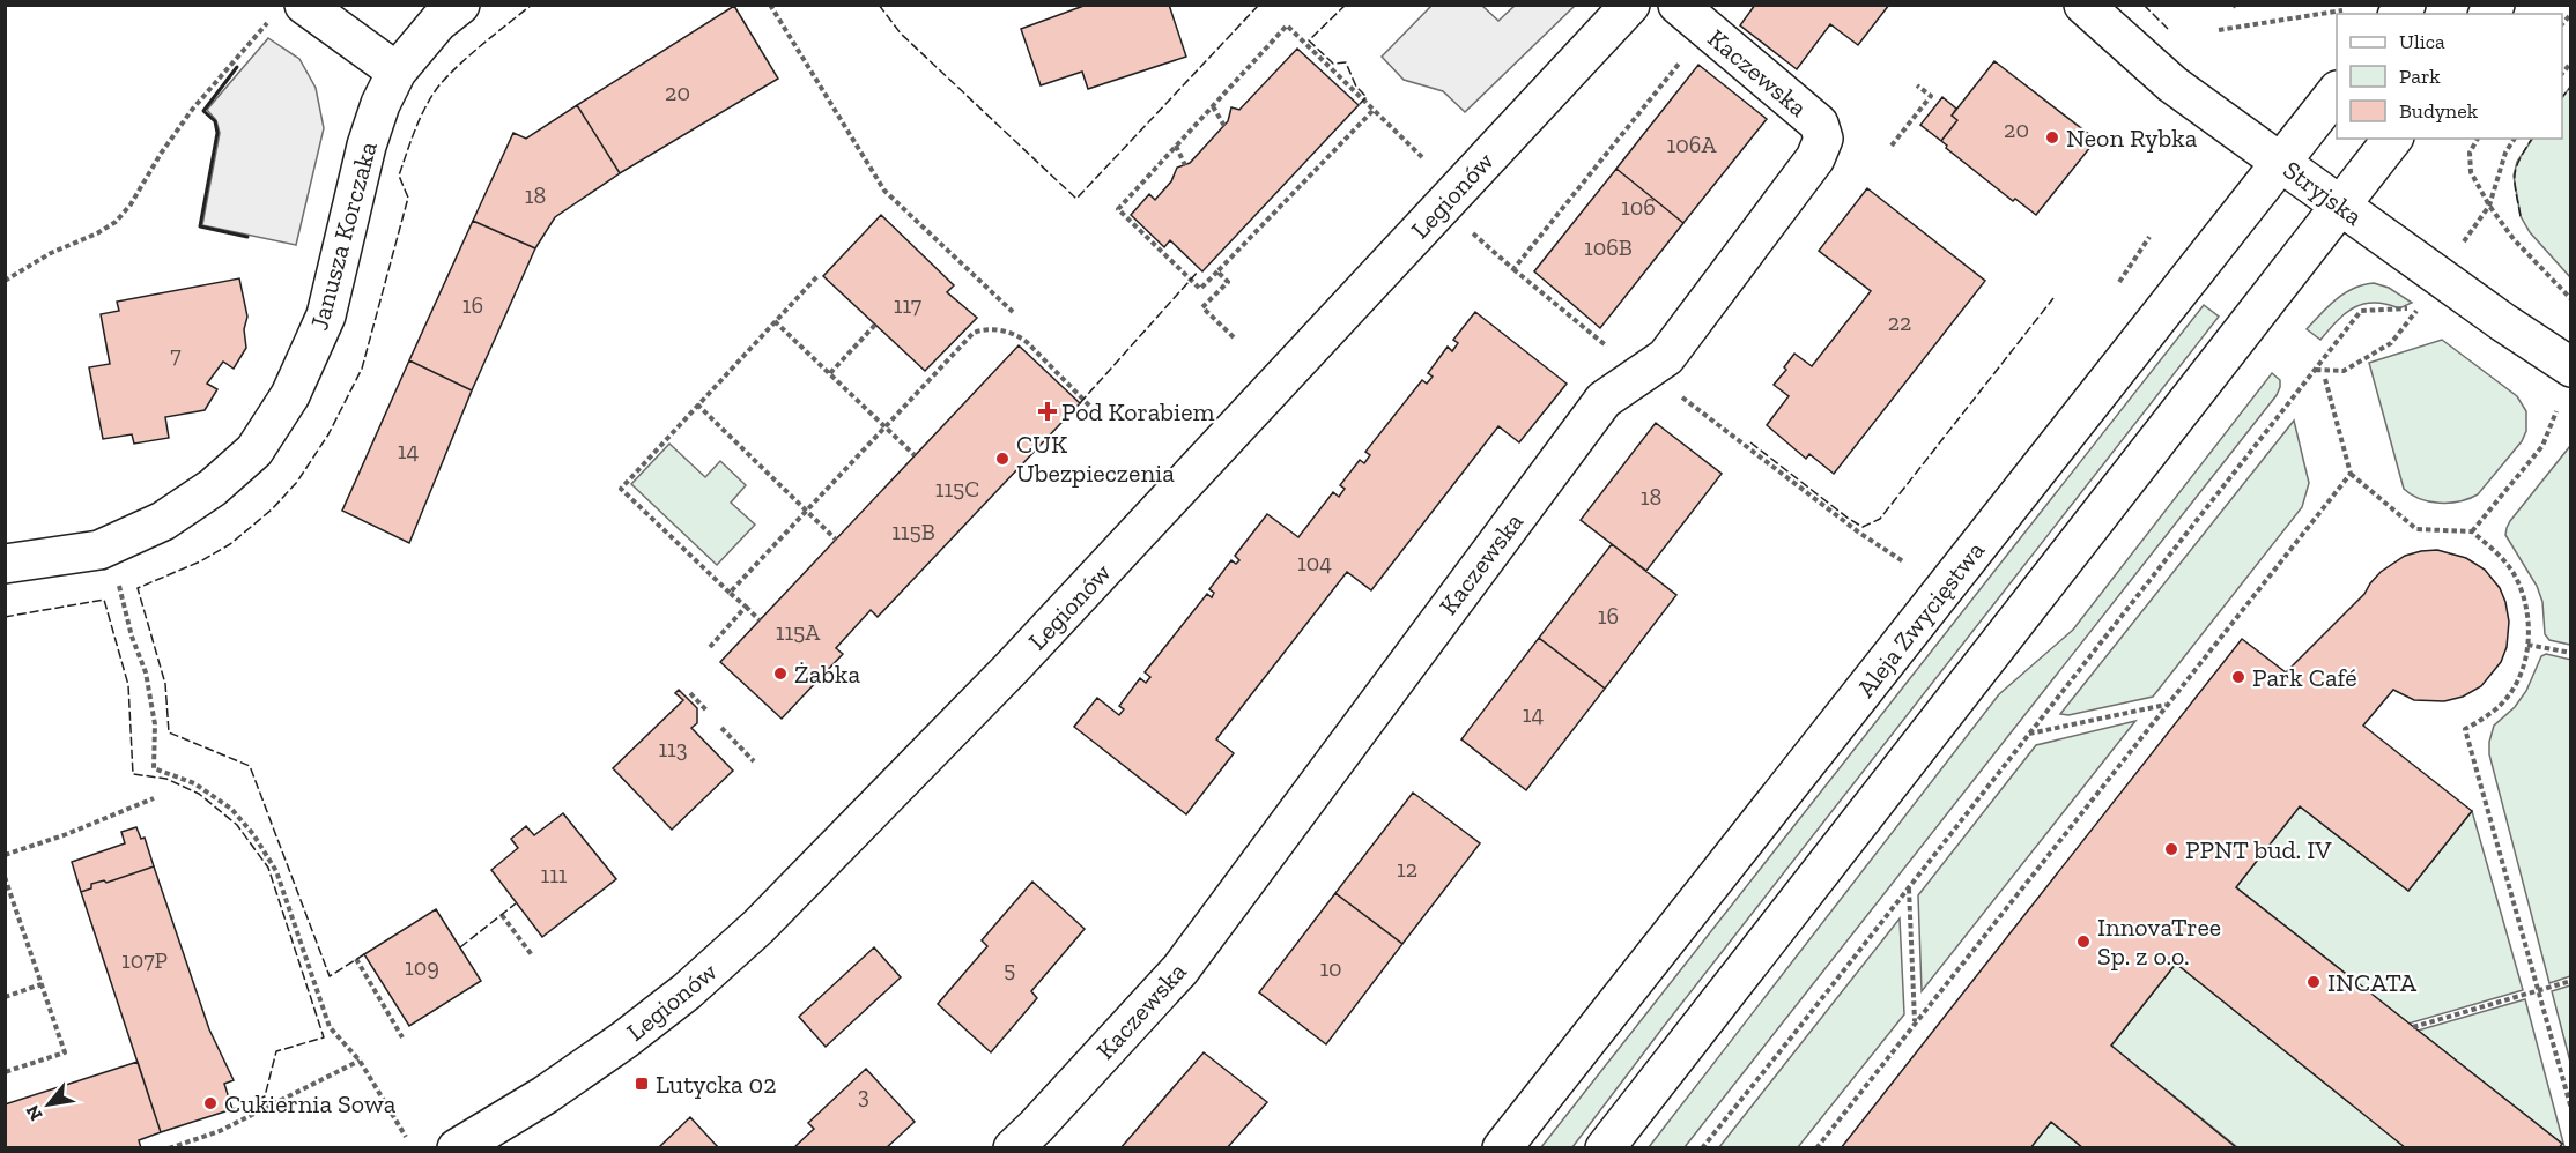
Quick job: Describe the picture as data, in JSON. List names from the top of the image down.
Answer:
{
  "streets": {
    "street": [
      "Kaczewska",
      "Stryjska",
      "Legionów",
      "Janusza Korczaka",
      "Aleja Zwycięstwa"
    ]
  },
  "crossings": [
    ["Stryjska", "Aleja Zwycięstwa"]
  ],
  "places": {
    "other": [
      "Neon Rybka",
      "CUK Ubezpieczenia",
      "Żabka",
      "Park Café",
      "PPNT bud. IV",
      "InnovaTree Sp. z o.o.",
      "INCATA",
      "Cukiernia Sowa"
    ],
    "health": ["Pod Korabiem"],
    "transit": ["Lutycka 02"]
  },
  "house_numbers": [
    "20",
    "20",
    "106A",
    "18",
    "106",
    "106B",
    "16",
    "117",
    "22",
    "7",
    "14",
    "115C",
    "18",
    "115B",
    "104",
    "16",
    "115A",
    "14",
    "113",
    "12",
    "111",
    "107P",
    "109",
    "10",
    "5",
    "3"
  ],
  "legend": ["Ulica", "Park", "Budynek"],
  "north": "bottom left"
}
